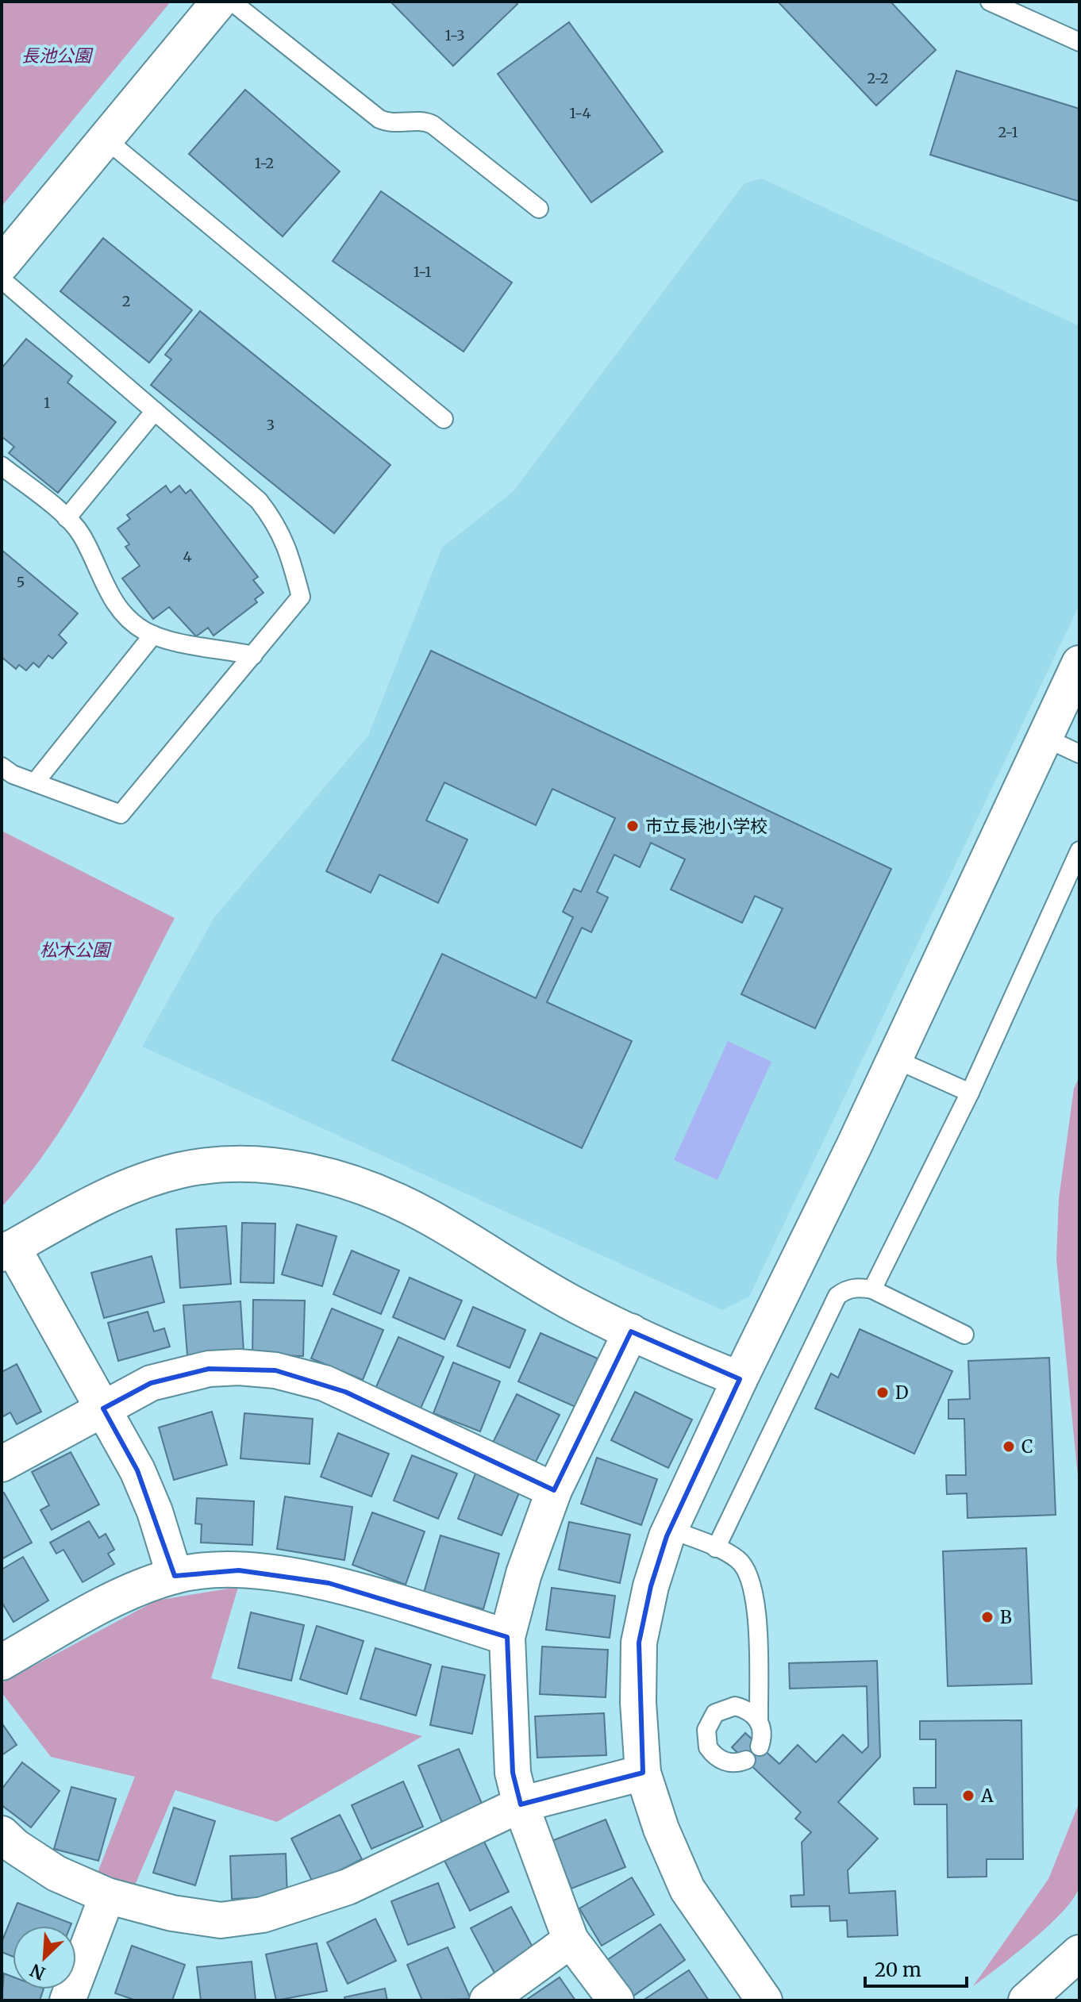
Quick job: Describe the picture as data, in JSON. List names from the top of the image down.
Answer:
{
  "parks": ["長池公園", "松木公園"],
  "places": [
    "市立長池小学校",
    "D",
    "C",
    "B",
    "A"
  ],
  "house_numbers": [
    "1-3",
    "2-2",
    "1-4",
    "2-1",
    "1-2",
    "1-1",
    "2",
    "1",
    "3",
    "4",
    "5"
  ],
  "scale_bar": "20 m",
  "north": "bottom left"
}
